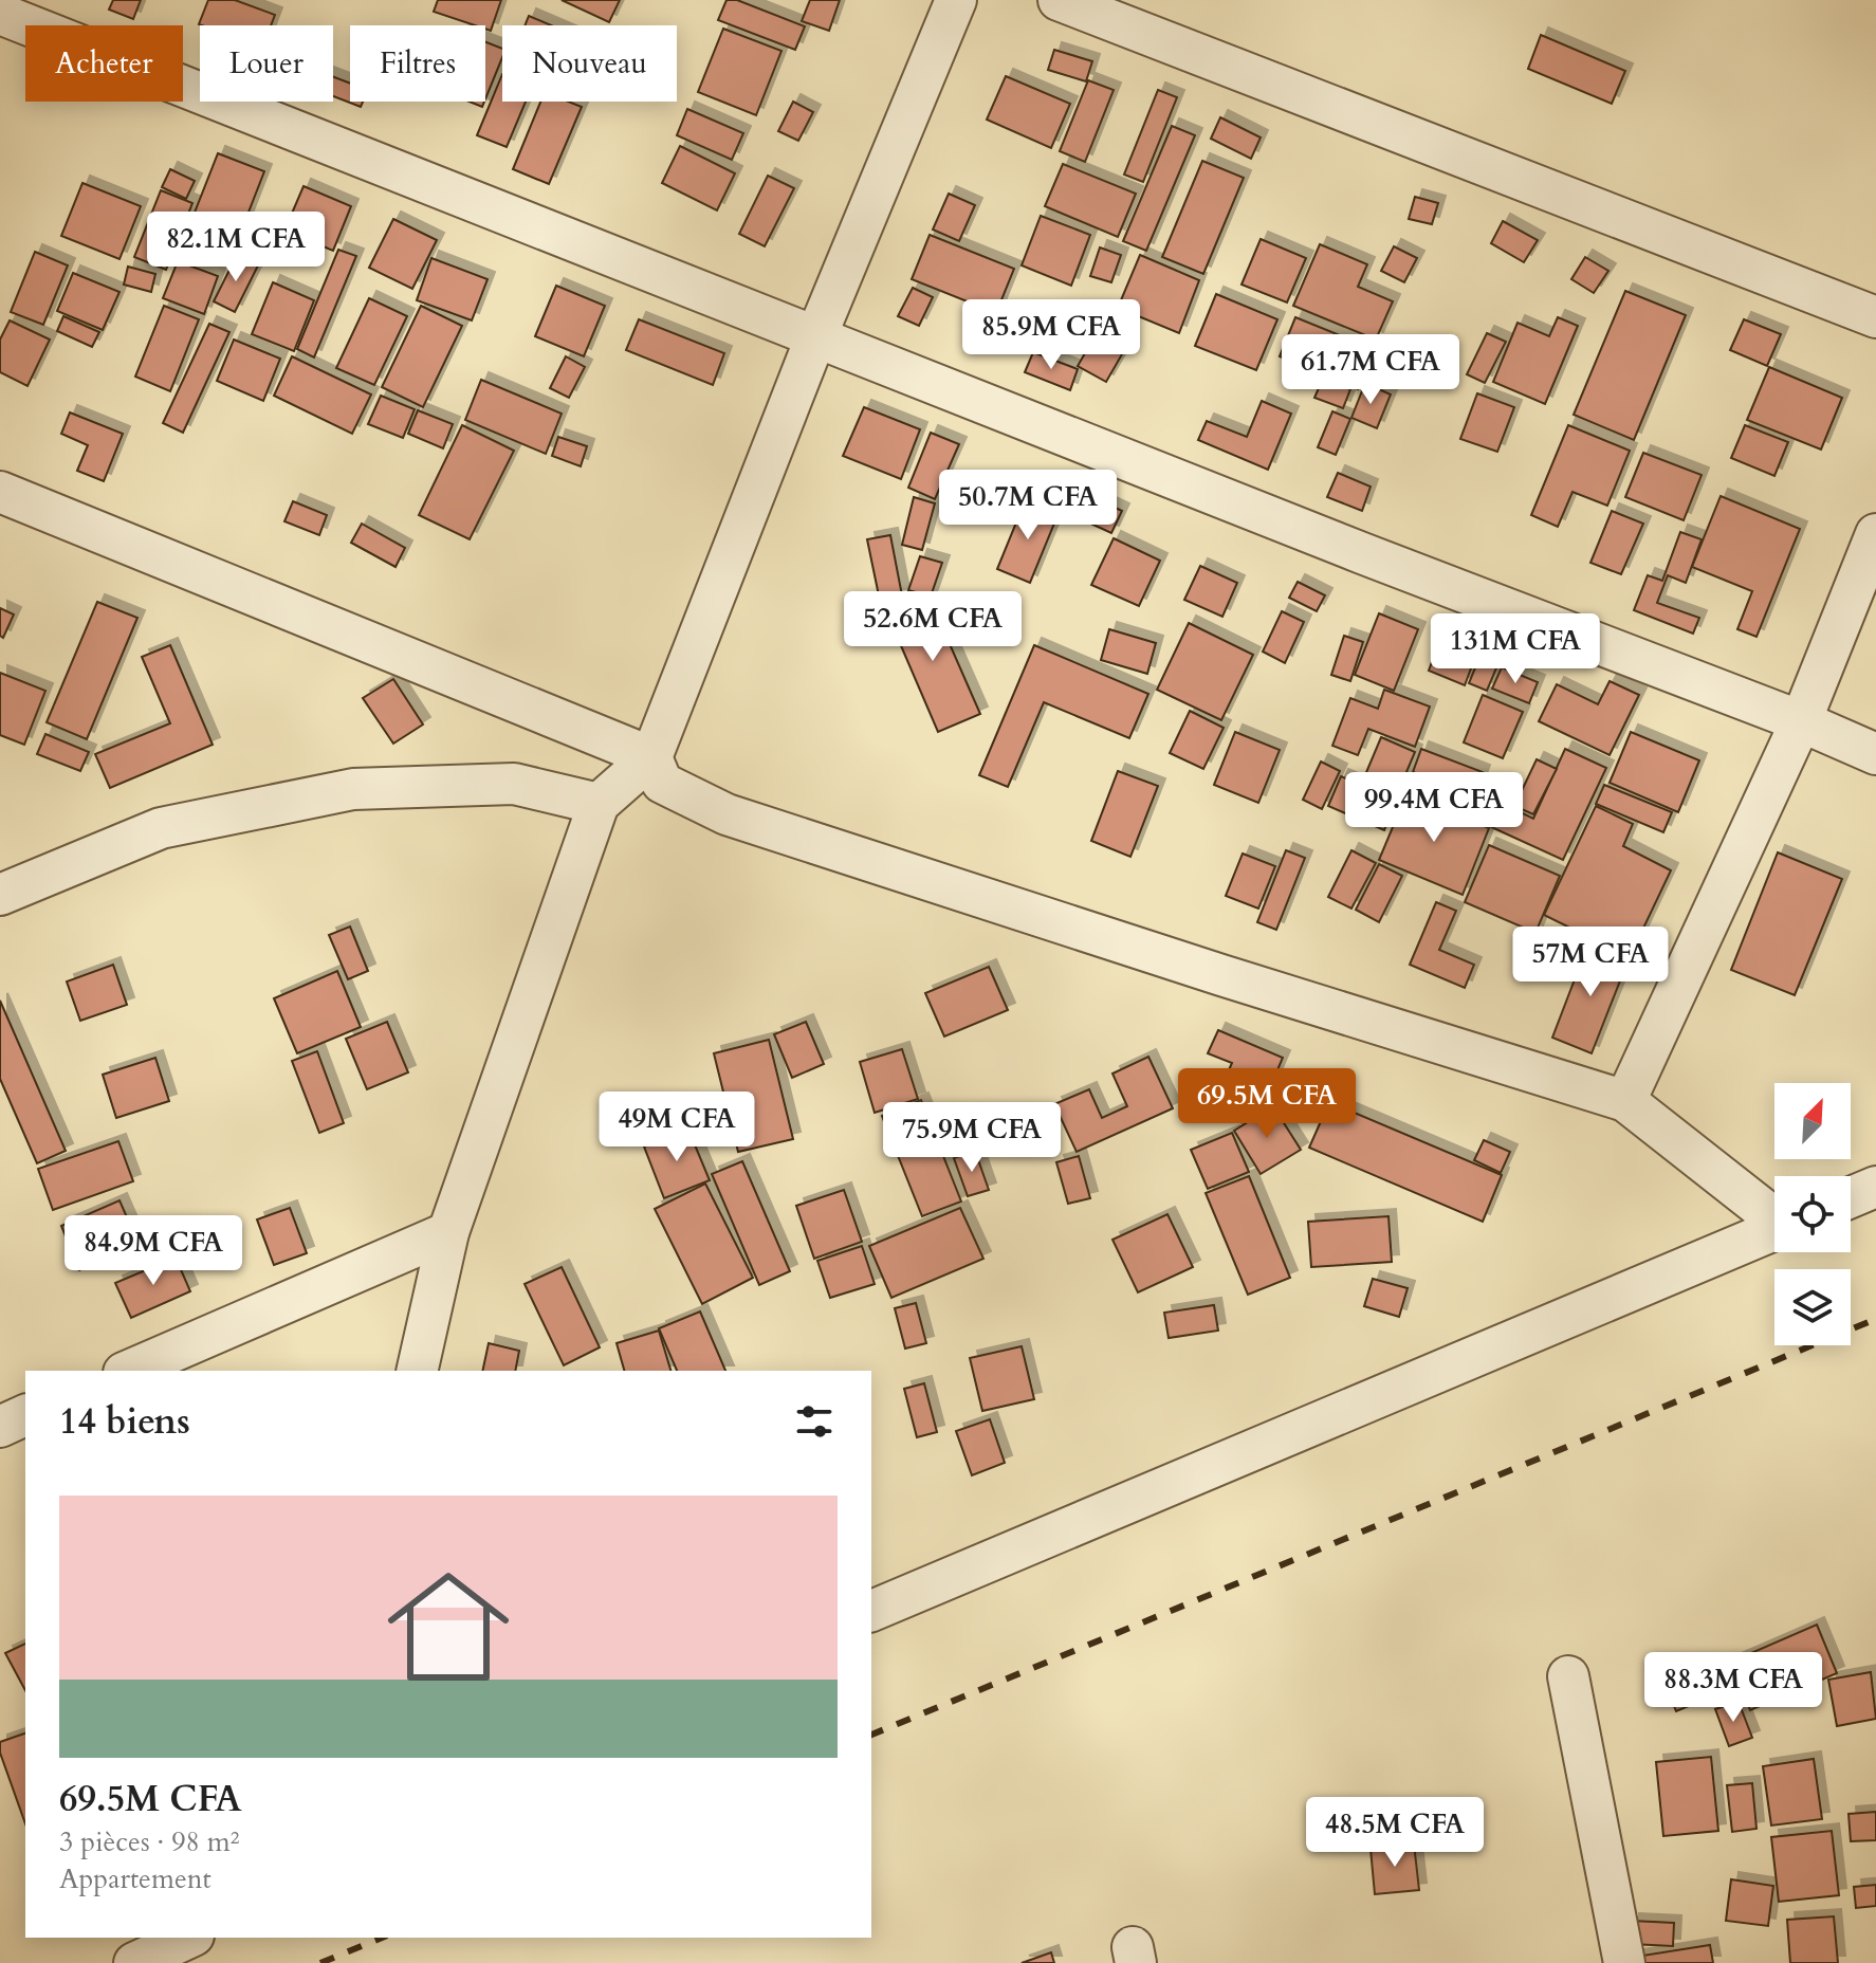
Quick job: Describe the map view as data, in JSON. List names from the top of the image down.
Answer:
{
  "north": "top right",
  "page": {
    "chip": [
      "Acheter",
      "Louer",
      "Filtres",
      "Nouveau"
    ],
    "price": [
      "82.1M CFA",
      "85.9M CFA",
      "61.7M CFA",
      "50.7M CFA",
      "52.6M CFA",
      "131M CFA",
      "99.4M CFA",
      "57M CFA",
      "69.5M CFA",
      "49M CFA",
      "75.9M CFA",
      "84.9M CFA",
      "88.3M CFA",
      "48.5M CFA"
    ],
    "heading": "14 biens",
    "list": [
      {
        "name": "69.5M CFA",
        "note": "3 pièces · 98 m² · Appartement"
      }
    ]
  }
}
